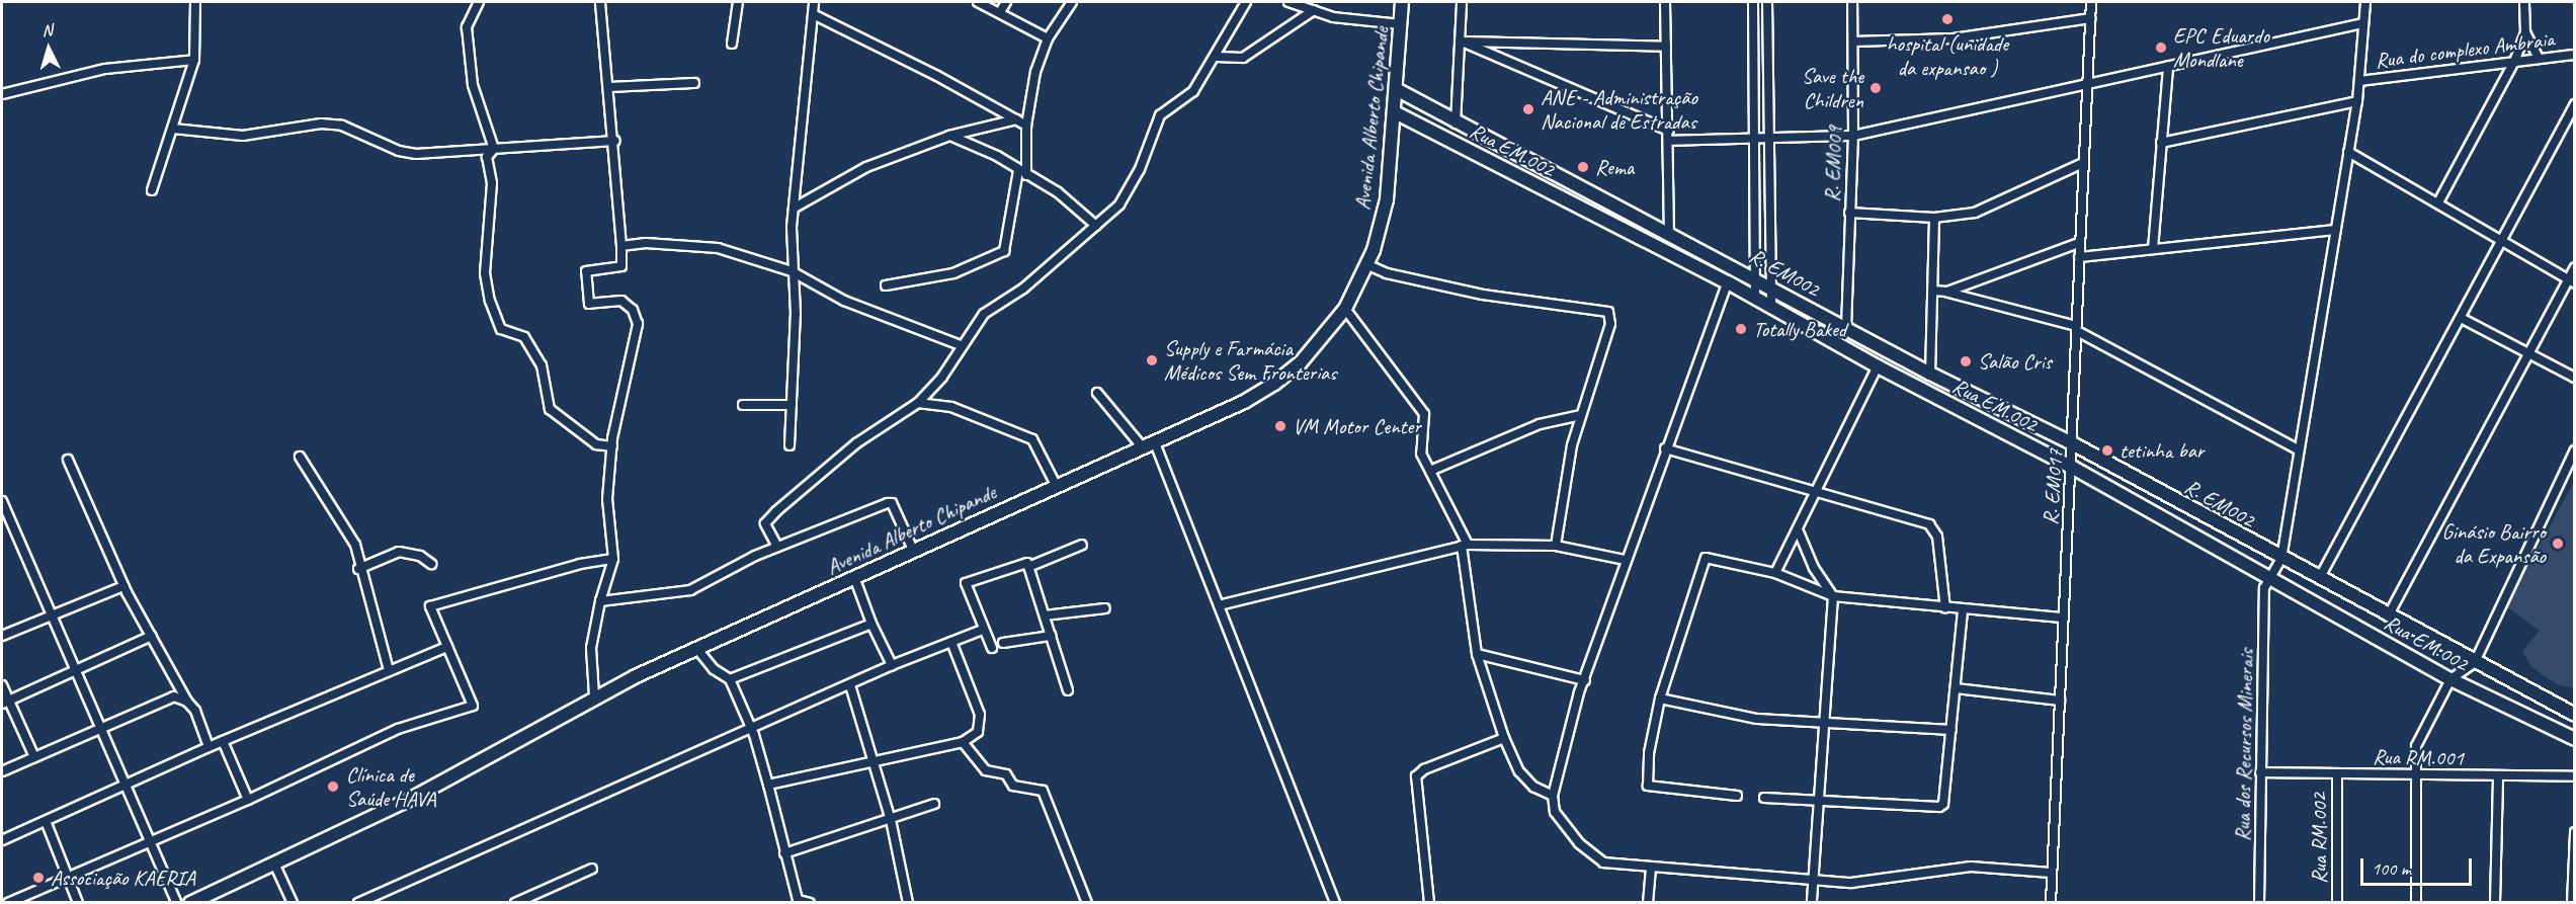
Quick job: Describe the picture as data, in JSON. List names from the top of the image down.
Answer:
{
  "streets": {
    "street": [
      "Rua do complexo Ambraia",
      "Avenida Alberto Chipande",
      "Rua EM.002",
      "R. EM009",
      "R. EM002",
      "R. EM017",
      "Rua dos Recursos Minerais",
      "Rua RM.001",
      "Rua RM.002"
    ]
  },
  "crossings": [
    ["Rua do complexo Ambraia", "Rua dos Recursos Minerais"],
    ["Avenida Alberto Chipande", "Rua EM.002"],
    ["Avenida Alberto Chipande", "R. EM002"],
    ["Rua EM.002", "R. EM002"],
    ["Rua EM.002", "R. EM017"],
    ["Rua EM.002", "Rua dos Recursos Minerais"],
    ["R. EM009", "R. EM002"],
    ["R. EM002", "R. EM017"],
    ["R. EM002", "Rua dos Recursos Minerais"],
    ["Rua dos Recursos Minerais", "Rua RM.001"],
    ["Rua RM.001", "Rua RM.002"]
  ],
  "places": [
    "hospital (unidade da expansao )",
    "EPC Eduardo Mondlane",
    "Save the Children",
    "ANE - Administração Nacional de Estradas",
    "Rema",
    "Totally Baked",
    "Supply e Farmácia Médicos Sem Fronterias",
    "Salão Cris",
    "VM Motor Center",
    "tetinha bar",
    "Ginásio Bairro da Expansão",
    "Clínica de Saúde HAVA",
    "Associação KAERIA"
  ],
  "scale_bar": "100 m",
  "north": "top"
}
